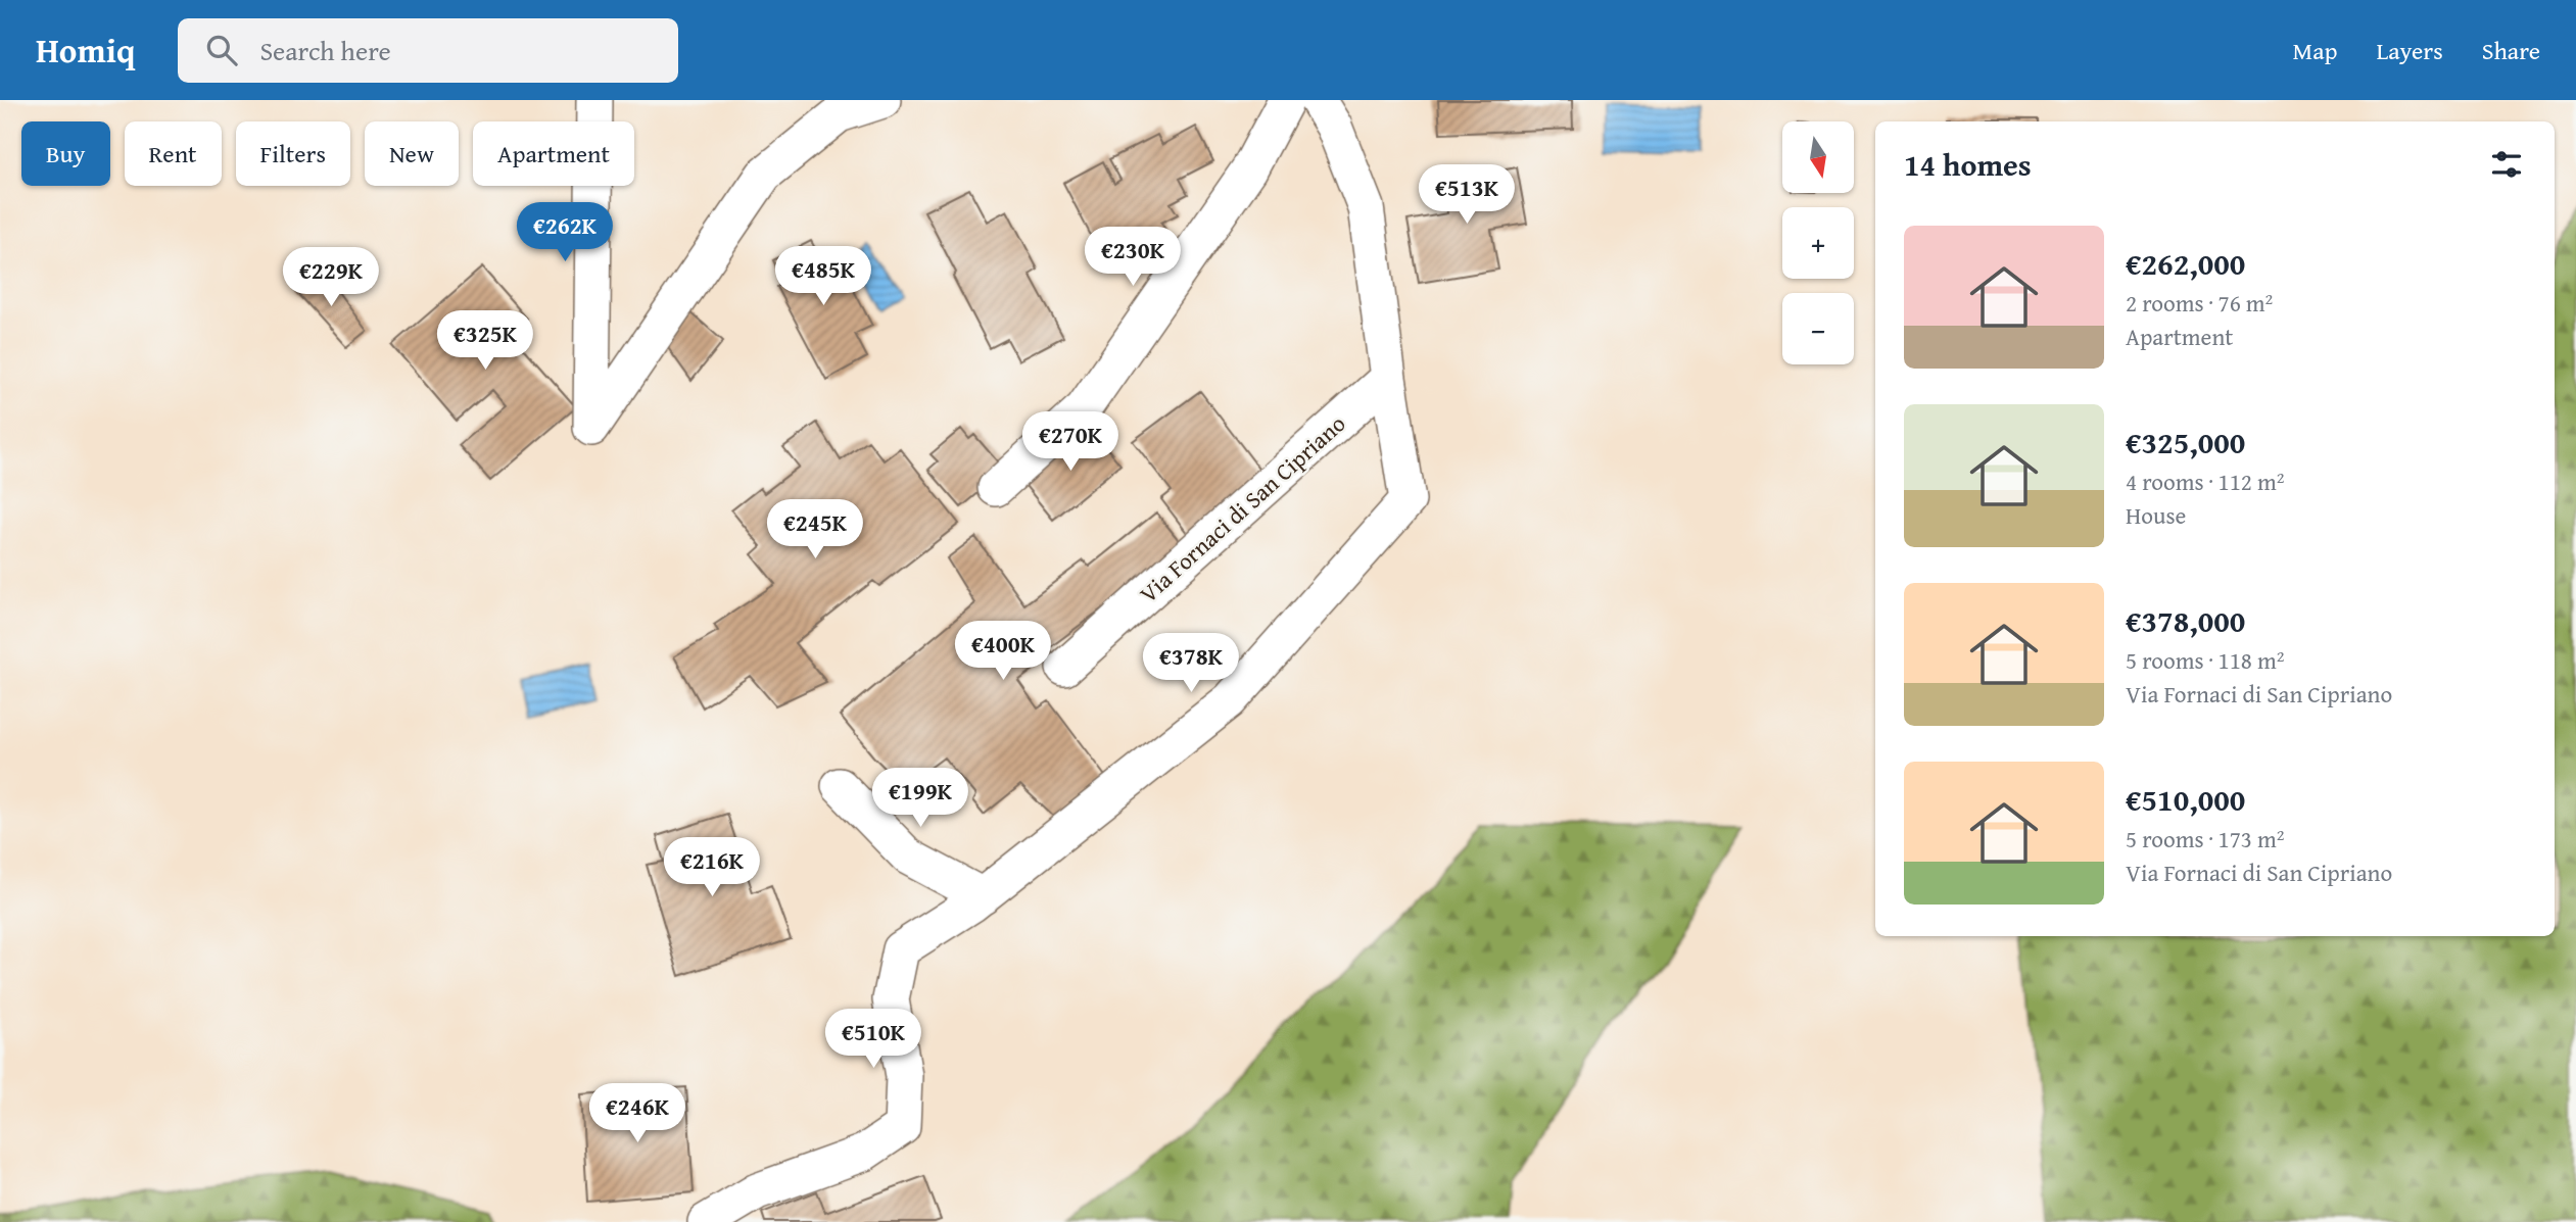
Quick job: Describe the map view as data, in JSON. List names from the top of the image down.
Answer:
{
  "streets": {
    "street": ["Via Fornaci di San Cipriano"]
  },
  "north": "bottom",
  "page": {
    "header": "Homiq",
    "search": "Search here",
    "nav": ["Map", "Layers", "Share"],
    "map_buttons": ["+", "−"],
    "chip": [
      "Buy",
      "Rent",
      "Filters",
      "New",
      "Apartment"
    ],
    "heading": "14 homes",
    "price": [
      "€513K",
      "€262K",
      "€230K",
      "€485K",
      "€229K",
      "€325K",
      "€270K",
      "€245K",
      "€400K",
      "€378K",
      "€199K",
      "€216K",
      "€510K",
      "€246K"
    ],
    "list": [
      {
        "name": "€262,000",
        "note": "2 rooms · 76 m² · Apartment"
      },
      {
        "name": "€325,000",
        "note": "4 rooms · 112 m² · House"
      },
      {
        "name": "€378,000",
        "note": "5 rooms · 118 m² · Via Fornaci di San Cipriano"
      },
      {
        "name": "€510,000",
        "note": "5 rooms · 173 m² · Via Fornaci di San Cipriano"
      }
    ]
  }
}
